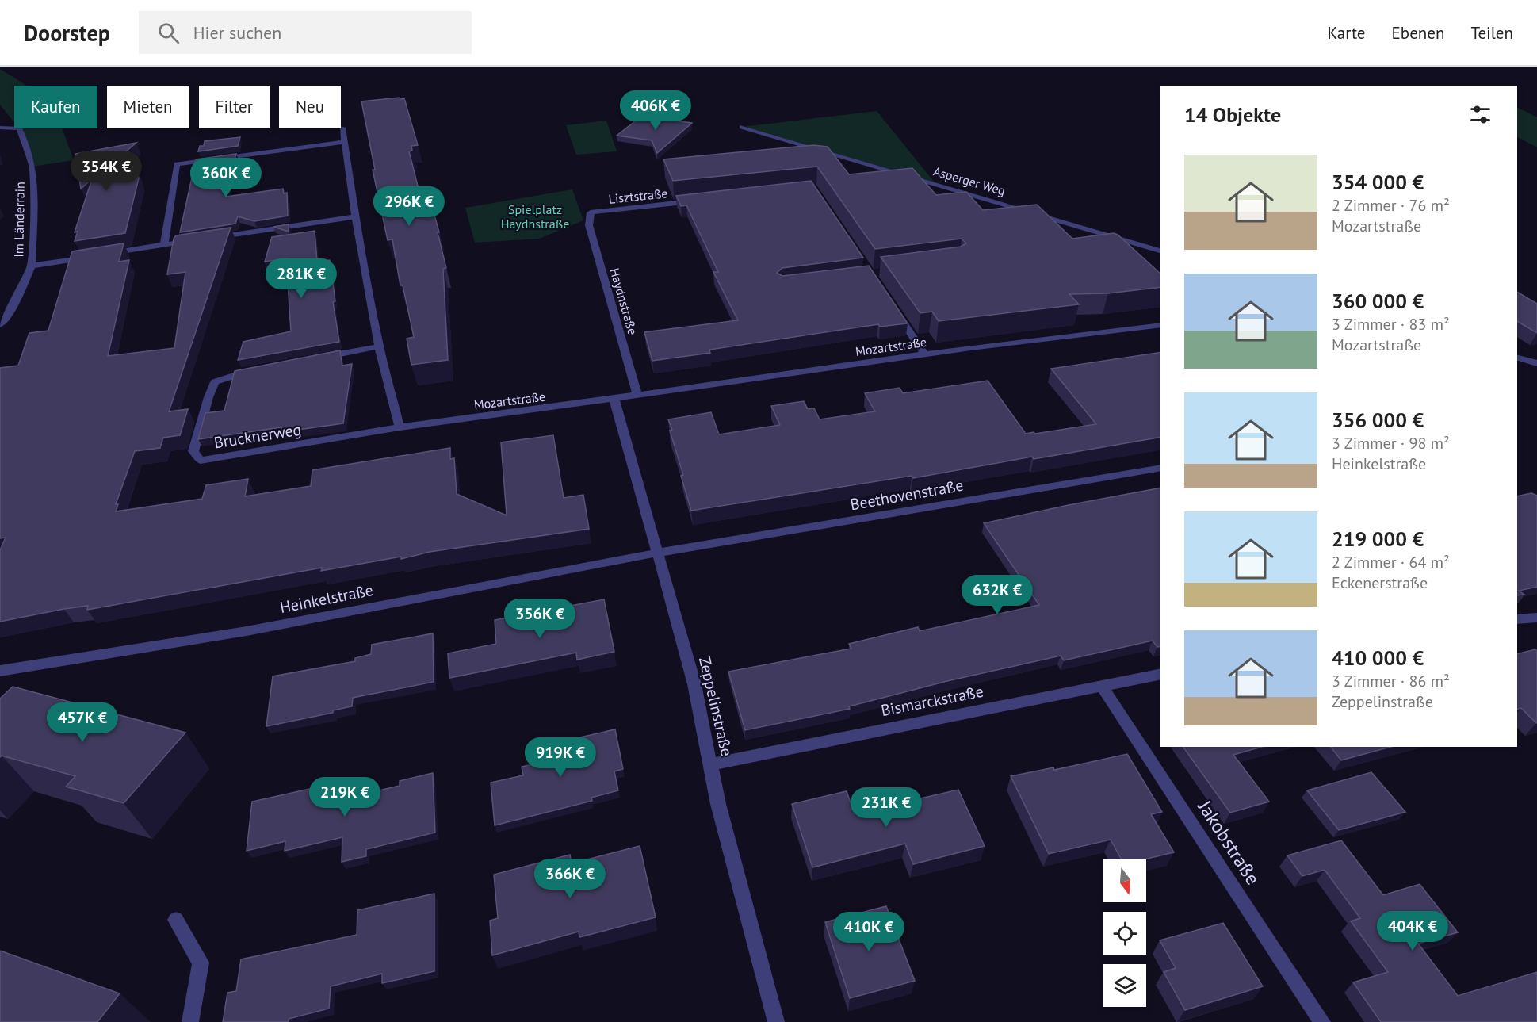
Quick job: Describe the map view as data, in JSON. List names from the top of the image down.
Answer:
{
  "streets": {
    "street": [
      "Asperger Weg",
      "Lisztstraße",
      "Im Länderrain",
      "Haydnstraße",
      "Mozartstraße",
      "Brucknerweg",
      "Beethovenstraße",
      "Heinkelstraße",
      "Bismarckstraße",
      "Zeppelinstraße",
      "Jakobstraße"
    ]
  },
  "crossings": [
    ["Lisztstraße", "Haydnstraße"],
    ["Haydnstraße", "Mozartstraße"],
    ["Mozartstraße", "Brucknerweg"],
    ["Mozartstraße", "Zeppelinstraße"],
    ["Beethovenstraße", "Heinkelstraße"],
    ["Beethovenstraße", "Zeppelinstraße"],
    ["Heinkelstraße", "Zeppelinstraße"],
    ["Bismarckstraße", "Zeppelinstraße"],
    ["Bismarckstraße", "Jakobstraße"]
  ],
  "parks": ["Spielplatz Haydnstraße"],
  "north": "bottom",
  "page": {
    "header": "Doorstep",
    "search": "Hier suchen",
    "nav": ["Karte", "Ebenen", "Teilen"],
    "chip": [
      "Kaufen",
      "Mieten",
      "Filter",
      "Neu"
    ],
    "heading": "14 Objekte",
    "price": [
      "406K €",
      "354K €",
      "360K €",
      "296K €",
      "281K €",
      "632K €",
      "356K €",
      "457K €",
      "919K €",
      "219K €",
      "231K €",
      "366K €",
      "404K €",
      "410K €"
    ],
    "list": [
      {
        "name": "354 000 €",
        "note": "2 Zimmer · 76 m² · Mozartstraße"
      },
      {
        "name": "360 000 €",
        "note": "3 Zimmer · 83 m² · Mozartstraße"
      },
      {
        "name": "356 000 €",
        "note": "3 Zimmer · 98 m² · Heinkelstraße"
      },
      {
        "name": "219 000 €",
        "note": "2 Zimmer · 64 m² · Eckenerstraße"
      },
      {
        "name": "410 000 €",
        "note": "3 Zimmer · 86 m² · Zeppelinstraße"
      }
    ]
  }
}
